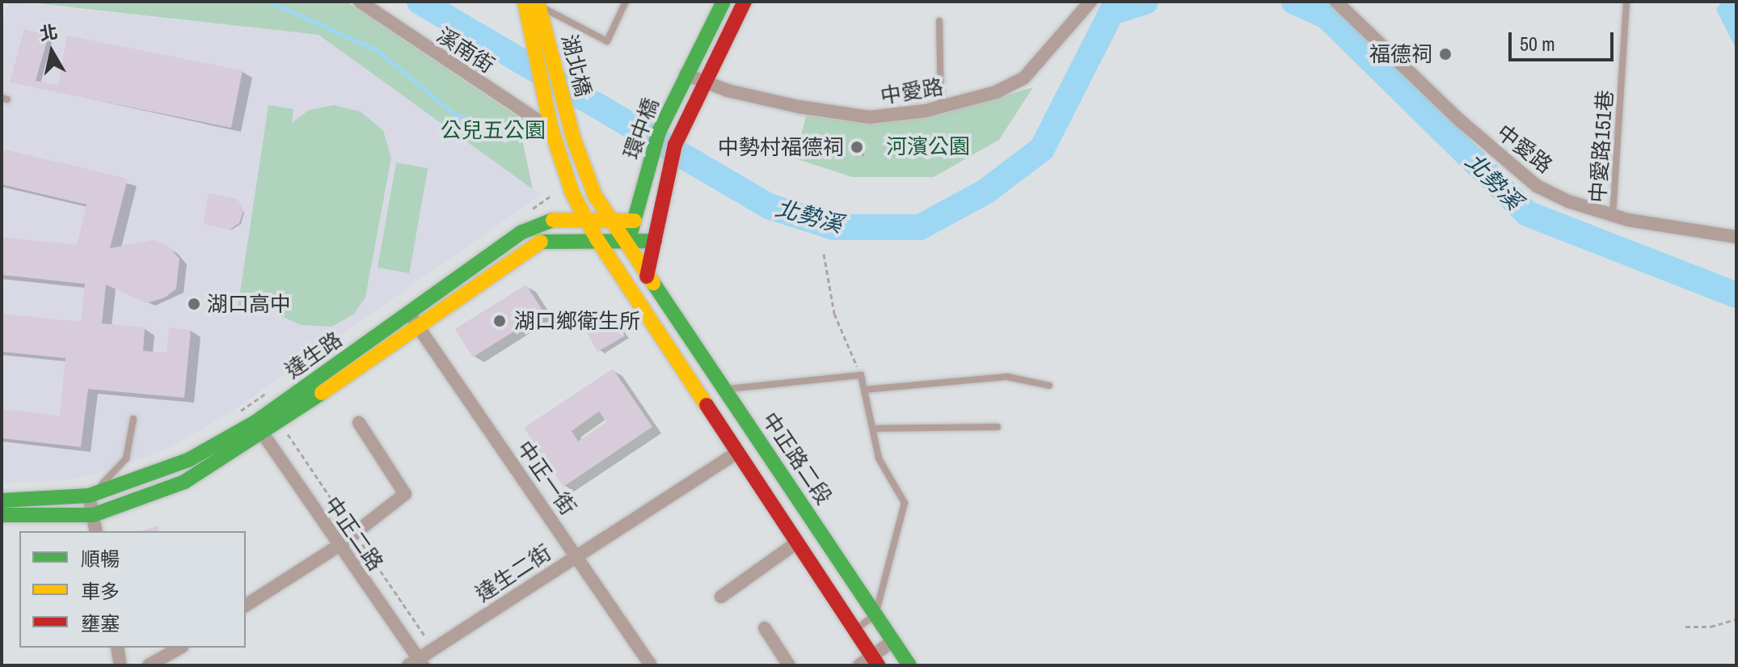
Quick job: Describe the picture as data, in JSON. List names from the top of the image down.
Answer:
{
  "streets": {
    "street": [
      "溪南街",
      "湖北橋",
      "中愛路",
      "環中橋",
      "達生路",
      "中正路二段",
      "中正一街",
      "中正二路",
      "達生二街"
    ],
    "lane": ["中愛路151巷"]
  },
  "crossings": [
    ["溪南街", "湖北橋"],
    ["湖北橋", "達生路"],
    ["湖北橋", "中正路二段"],
    ["中愛路", "環中橋"],
    ["中愛路", "中愛路151巷"],
    ["環中橋", "達生路"],
    ["達生路", "中正路二段"],
    ["達生路", "中正一街"],
    ["達生路", "中正二路"],
    ["中正一街", "達生二街"],
    ["中正二路", "達生二街"]
  ],
  "water": ["北勢溪"],
  "parks": ["公兒五公園", "河濱公園"],
  "places": [
    "福德祠",
    "中勢村福德祠",
    "湖口高中",
    "湖口鄉衛生所"
  ],
  "legend": ["順暢", "車多", "壅塞"],
  "scale_bar": "50 m",
  "north": "top"
}
